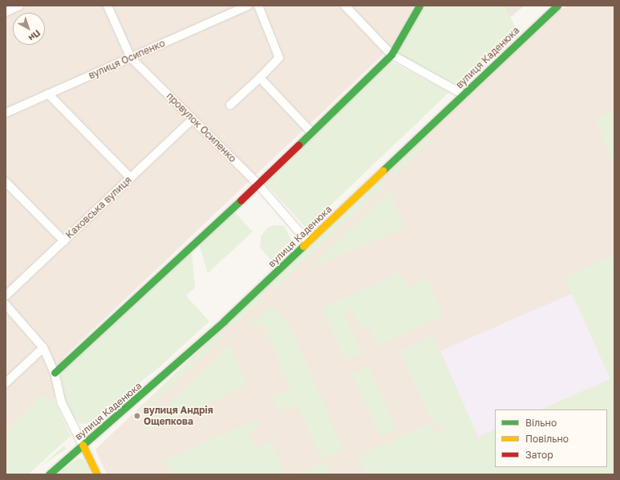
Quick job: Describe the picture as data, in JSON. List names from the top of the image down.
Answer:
{
  "streets": {
    "street": [
      "вулиця Каденюка",
      "вулиця Осипенко",
      "провулок Осипенко",
      "Каховська вулиця"
    ]
  },
  "crossings": [
    ["вулиця Каденюка", "провулок Осипенко"],
    ["вулиця Осипенко", "провулок Осипенко"],
    ["провулок Осипенко", "Каховська вулиця"]
  ],
  "places": ["вулиця Андрія Ощепкова"],
  "legend": ["Вільно", "Повільно", "Затор"],
  "north": "bottom right"
}
